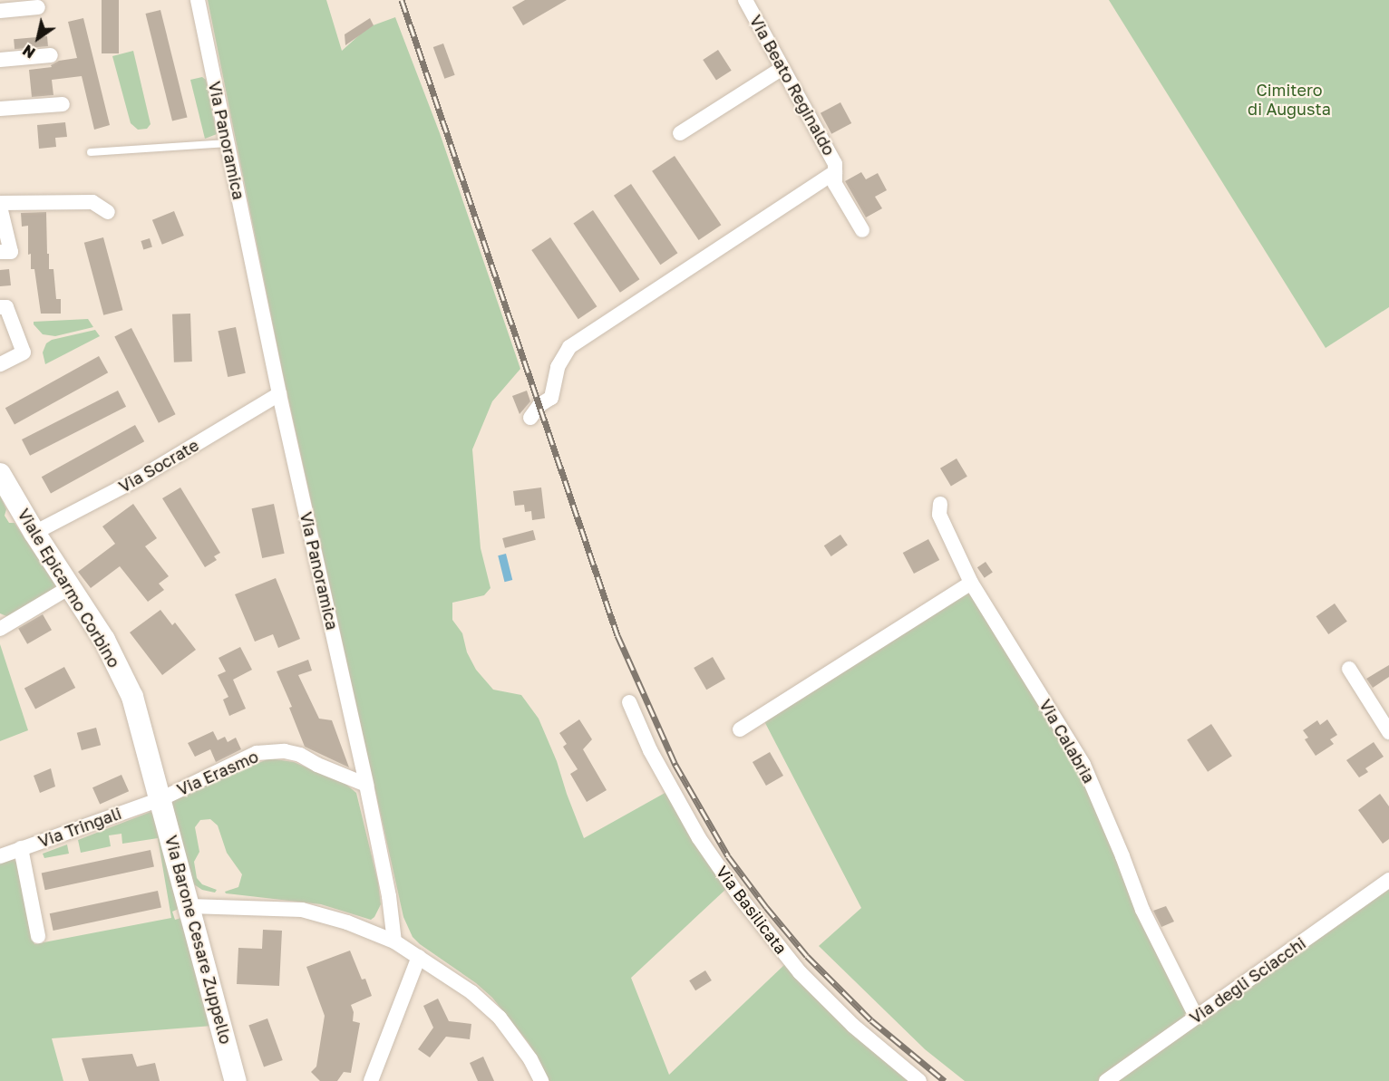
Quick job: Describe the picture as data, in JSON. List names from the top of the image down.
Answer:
{
  "streets": {
    "main road": ["Viale Epicarmo Corbino", "Via Barone Cesare Zuppello"],
    "street": [
      "Via Beato Reginaldo",
      "Via Panoramica",
      "Via Socrate",
      "Via Calabria",
      "Via Erasmo",
      "Via Tringali",
      "Via Basilicata",
      "Via degli Sciacchi"
    ]
  },
  "crossings": [
    ["Via Panoramica", "Via Socrate"],
    ["Via Panoramica", "Via Erasmo"],
    ["Via Socrate", "Viale Epicarmo Corbino"],
    ["Viale Epicarmo Corbino", "Via Erasmo"],
    ["Viale Epicarmo Corbino", "Via Tringali"],
    ["Viale Epicarmo Corbino", "Via Barone Cesare Zuppello"],
    ["Via Calabria", "Via degli Sciacchi"],
    ["Via Erasmo", "Via Tringali"],
    ["Via Erasmo", "Via Barone Cesare Zuppello"],
    ["Via Tringali", "Via Barone Cesare Zuppello"]
  ],
  "parks": ["Cimitero di Augusta"],
  "north": "bottom left"
}
